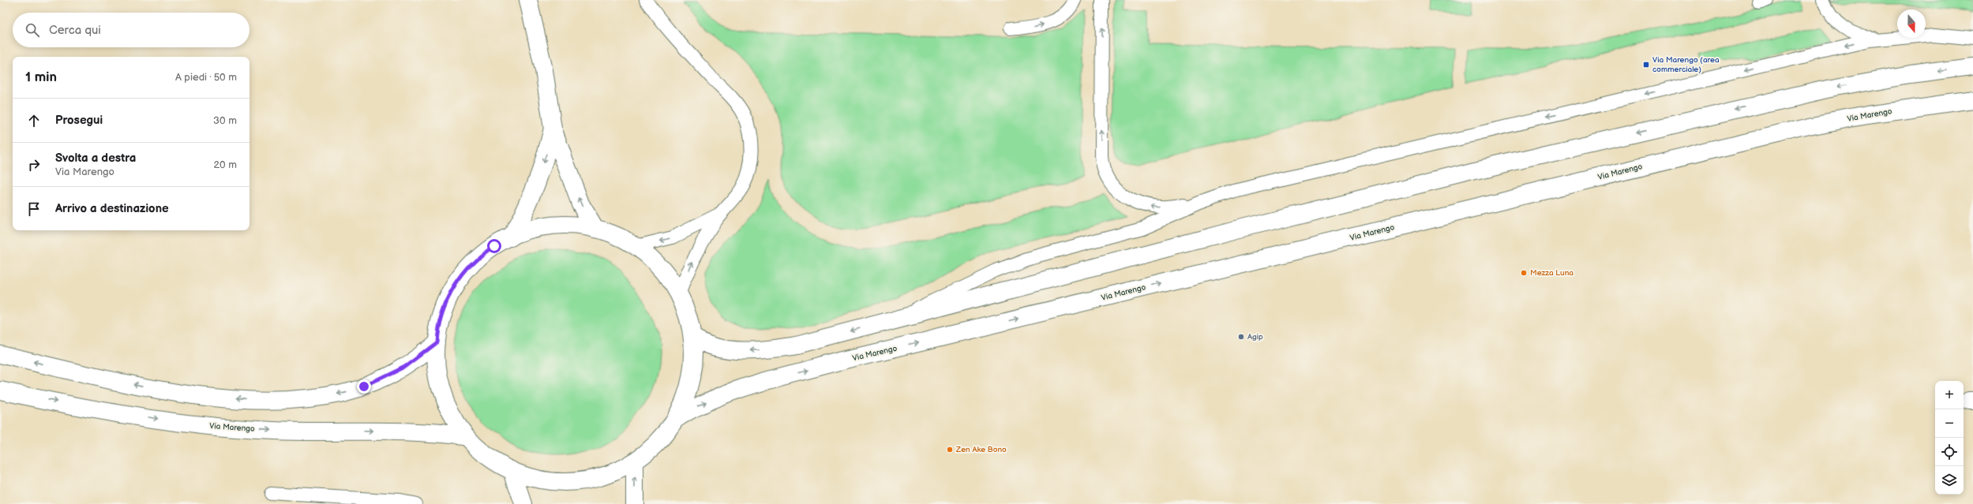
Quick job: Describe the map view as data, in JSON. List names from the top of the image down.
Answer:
{
  "streets": {
    "main road": ["Via Marengo"]
  },
  "places": {
    "transit": ["Via Marengo (area commerciale)"],
    "other": ["Mezza Luna", "Agip", "Zen Ake Bono"]
  },
  "north": "bottom",
  "page": {
    "search": "Cerca qui",
    "heading": ["1 min", "A piedi · 50 m"],
    "list": [
      ["Prosegui", "30 m"],
      ["Svolta a destra", "Via Marengo", "20 m"],
      "Arrivo a destinazione"
    ],
    "map_buttons": ["+", "−"]
  }
}
